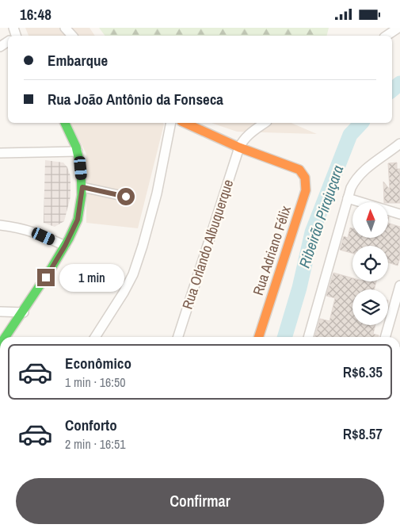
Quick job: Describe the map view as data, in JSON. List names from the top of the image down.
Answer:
{
  "streets": {
    "street": ["Rua Orlando Albuquerque", "Rua Adriano Félix"]
  },
  "crossings": [
    ["Rua Orlando Albuquerque", "Rua Adriano Félix"]
  ],
  "water": ["Ribeirão Pirajuçara"],
  "north": "top",
  "page": {
    "status": "16:48",
    "banner": ["Embarque", "Rua João Antônio da Fonseca"],
    "bubble": "1 min",
    "list": [
      {
        "name": "Econômico",
        "note": "1 min · 16:50",
        "value": "R$6.35"
      },
      {
        "name": "Conforto",
        "note": "2 min · 16:51",
        "value": "R$8.57"
      }
    ],
    "buttons": "Confirmar"
  }
}
